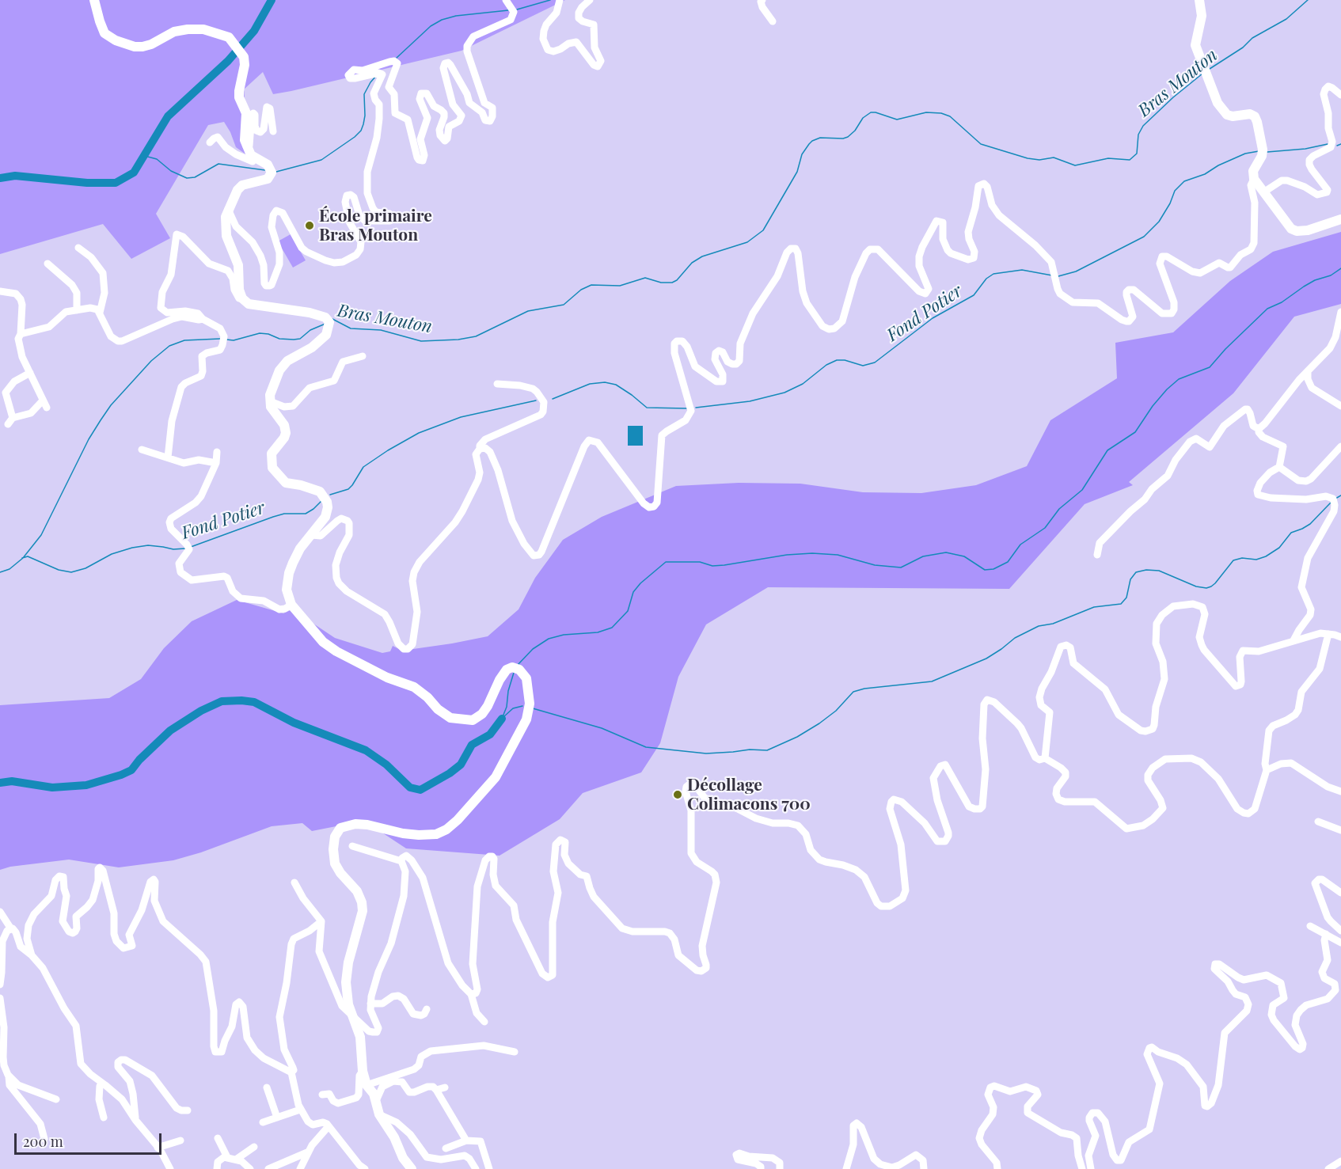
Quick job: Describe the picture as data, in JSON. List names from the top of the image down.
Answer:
{
  "water": ["Bras Mouton", "Fond Potier"],
  "places": ["École primaire Bras Mouton", "Décollage Colimacons 700"],
  "scale_bar": "200 m"
}
